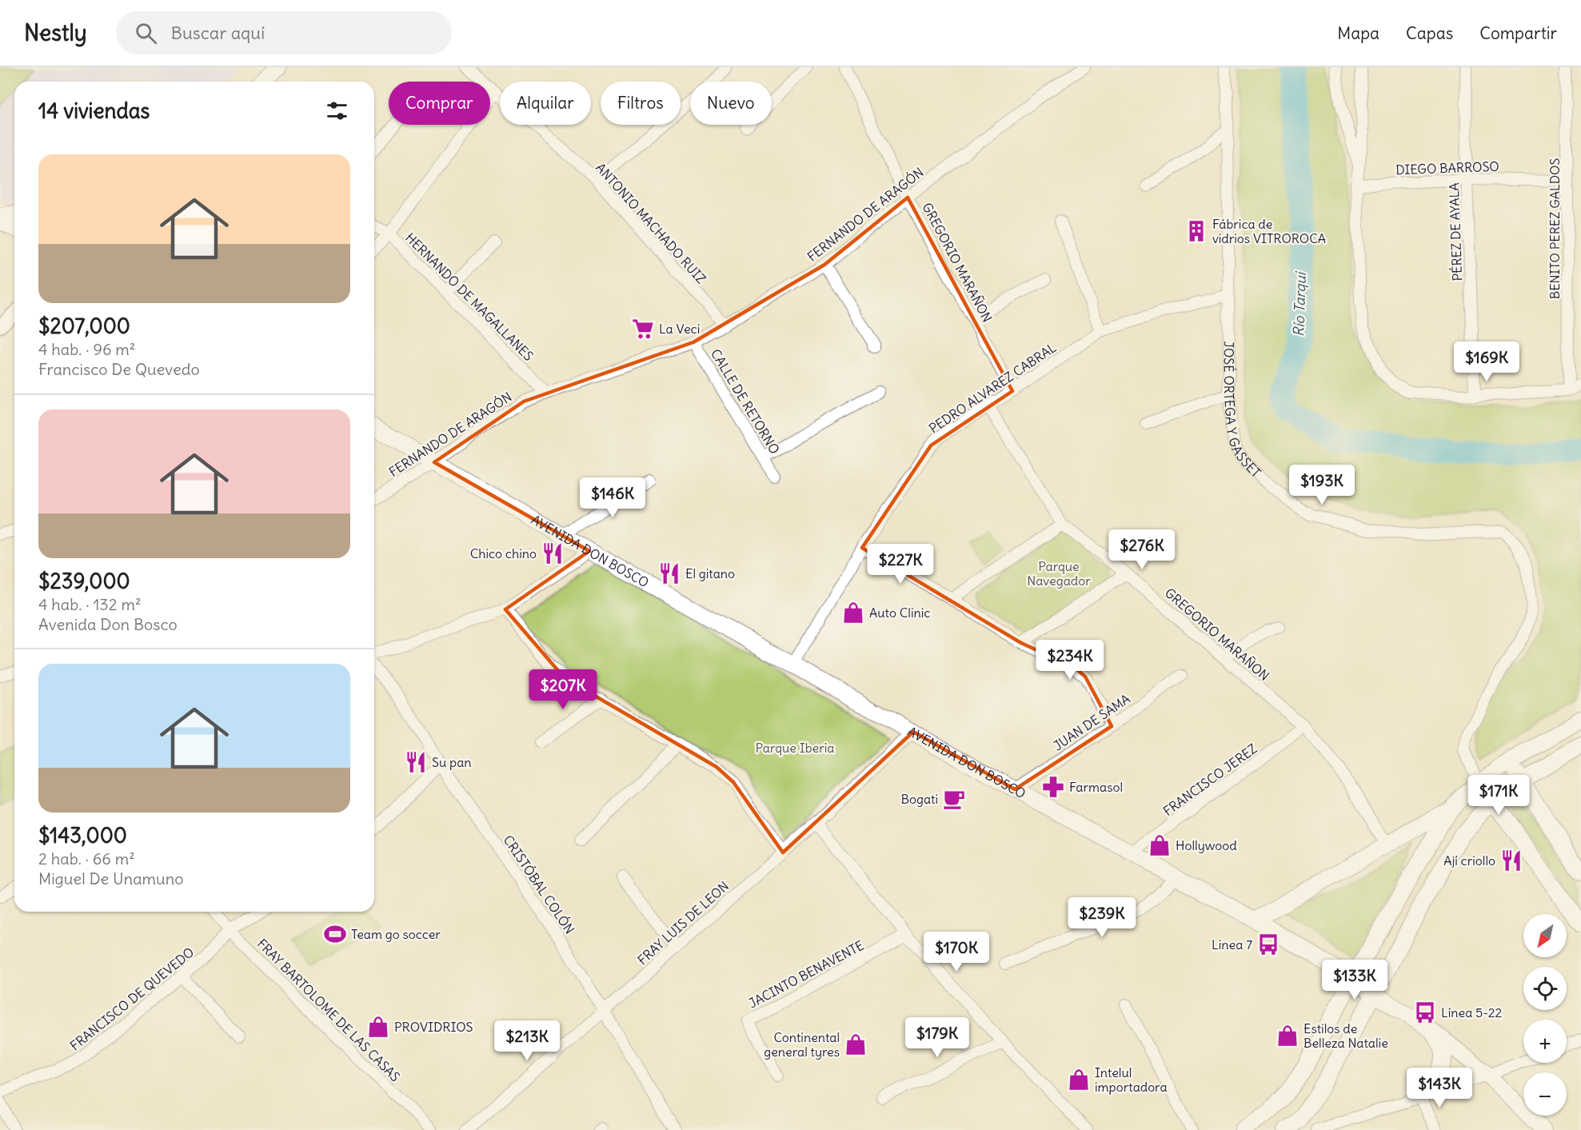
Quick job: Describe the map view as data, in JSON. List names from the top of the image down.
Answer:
{
  "streets": {
    "main road": ["JOSÉ ORTEGA Y GASSET", "AVENIDA DON BOSCO"],
    "street": [
      "DIEGO BARROSO",
      "FERNANDO DE ARAGÓN",
      "ANTONIO MACHADO RUIZ",
      "BENITO PEREZ GALDOS",
      "PÉREZ DE AYALA",
      "GREGORIO MARAÑON",
      "HERNANDO DE MAGALLANES",
      "PEDRO ALVAREZ CABRAL",
      "CALLE DE RETORNO",
      "JUAN DE SAMA",
      "FRANCISCO JEREZ",
      "CRISTÓBAL COLÓN",
      "FRAY LUIS DE LEON",
      "JACINTO BENAVENTE",
      "FRANCISCO DE QUEVEDO",
      "FRAY BARTOLOME DE LAS CASAS"
    ]
  },
  "crossings": [
    ["DIEGO BARROSO", "BENITO PEREZ GALDOS"],
    ["DIEGO BARROSO", "PÉREZ DE AYALA"],
    ["FERNANDO DE ARAGÓN", "ANTONIO MACHADO RUIZ"],
    ["FERNANDO DE ARAGÓN", "GREGORIO MARAÑON"],
    ["FERNANDO DE ARAGÓN", "HERNANDO DE MAGALLANES"],
    ["FERNANDO DE ARAGÓN", "CALLE DE RETORNO"],
    ["FERNANDO DE ARAGÓN", "AVENIDA DON BOSCO"],
    ["GREGORIO MARAÑON", "PEDRO ALVAREZ CABRAL"],
    ["GREGORIO MARAÑON", "FRANCISCO JEREZ"],
    ["PEDRO ALVAREZ CABRAL", "JOSÉ ORTEGA Y GASSET"],
    ["PEDRO ALVAREZ CABRAL", "AVENIDA DON BOSCO"],
    ["AVENIDA DON BOSCO", "JUAN DE SAMA"],
    ["AVENIDA DON BOSCO", "FRANCISCO JEREZ"],
    ["AVENIDA DON BOSCO", "FRAY LUIS DE LEON"],
    ["CRISTÓBAL COLÓN", "FRAY LUIS DE LEON"],
    ["FRANCISCO DE QUEVEDO", "FRAY BARTOLOME DE LAS CASAS"]
  ],
  "water": ["Río Tarqui"],
  "parks": ["Parque Navegador", "Parque Iberia"],
  "places": {
    "building": ["Fábrica de vidrios VITROROCA"],
    "supermarket": ["La Veci"],
    "restaurant": [
      "Chico chino",
      "El gitano",
      "Su pan",
      "Ají criollo"
    ],
    "shop": [
      "Auto Clinic",
      "Hollywood",
      "PROVIDRIOS",
      "Estilos de Belleza Natalie",
      "Continental general tyres",
      "Intelul importadora"
    ],
    "pharmacy": ["Farmasol"],
    "cafe": ["Bogati"],
    "sports": ["Team go soccer"],
    "bus stop": ["Linea 7", "Línea 5-22"]
  },
  "north": "bottom left",
  "page": {
    "header": "Nestly",
    "search": "Buscar aquí",
    "nav": ["Mapa", "Capas", "Compartir"],
    "chip": [
      "Comprar",
      "Alquilar",
      "Filtros",
      "Nuevo"
    ],
    "heading": "14 viviendas",
    "list": [
      {
        "name": "$207,000",
        "note": "4 hab. · 96 m² · Francisco De Quevedo"
      },
      {
        "name": "$239,000",
        "note": "4 hab. · 132 m² · Avenida Don Bosco"
      },
      {
        "name": "$143,000",
        "note": "2 hab. · 66 m² · Miguel De Unamuno"
      }
    ],
    "price": [
      "$169K",
      "$193K",
      "$146K",
      "$276K",
      "$227K",
      "$234K",
      "$207K",
      "$171K",
      "$239K",
      "$170K",
      "$133K",
      "$179K",
      "$213K",
      "$143K"
    ],
    "map_buttons": ["+", "−"]
  }
}
